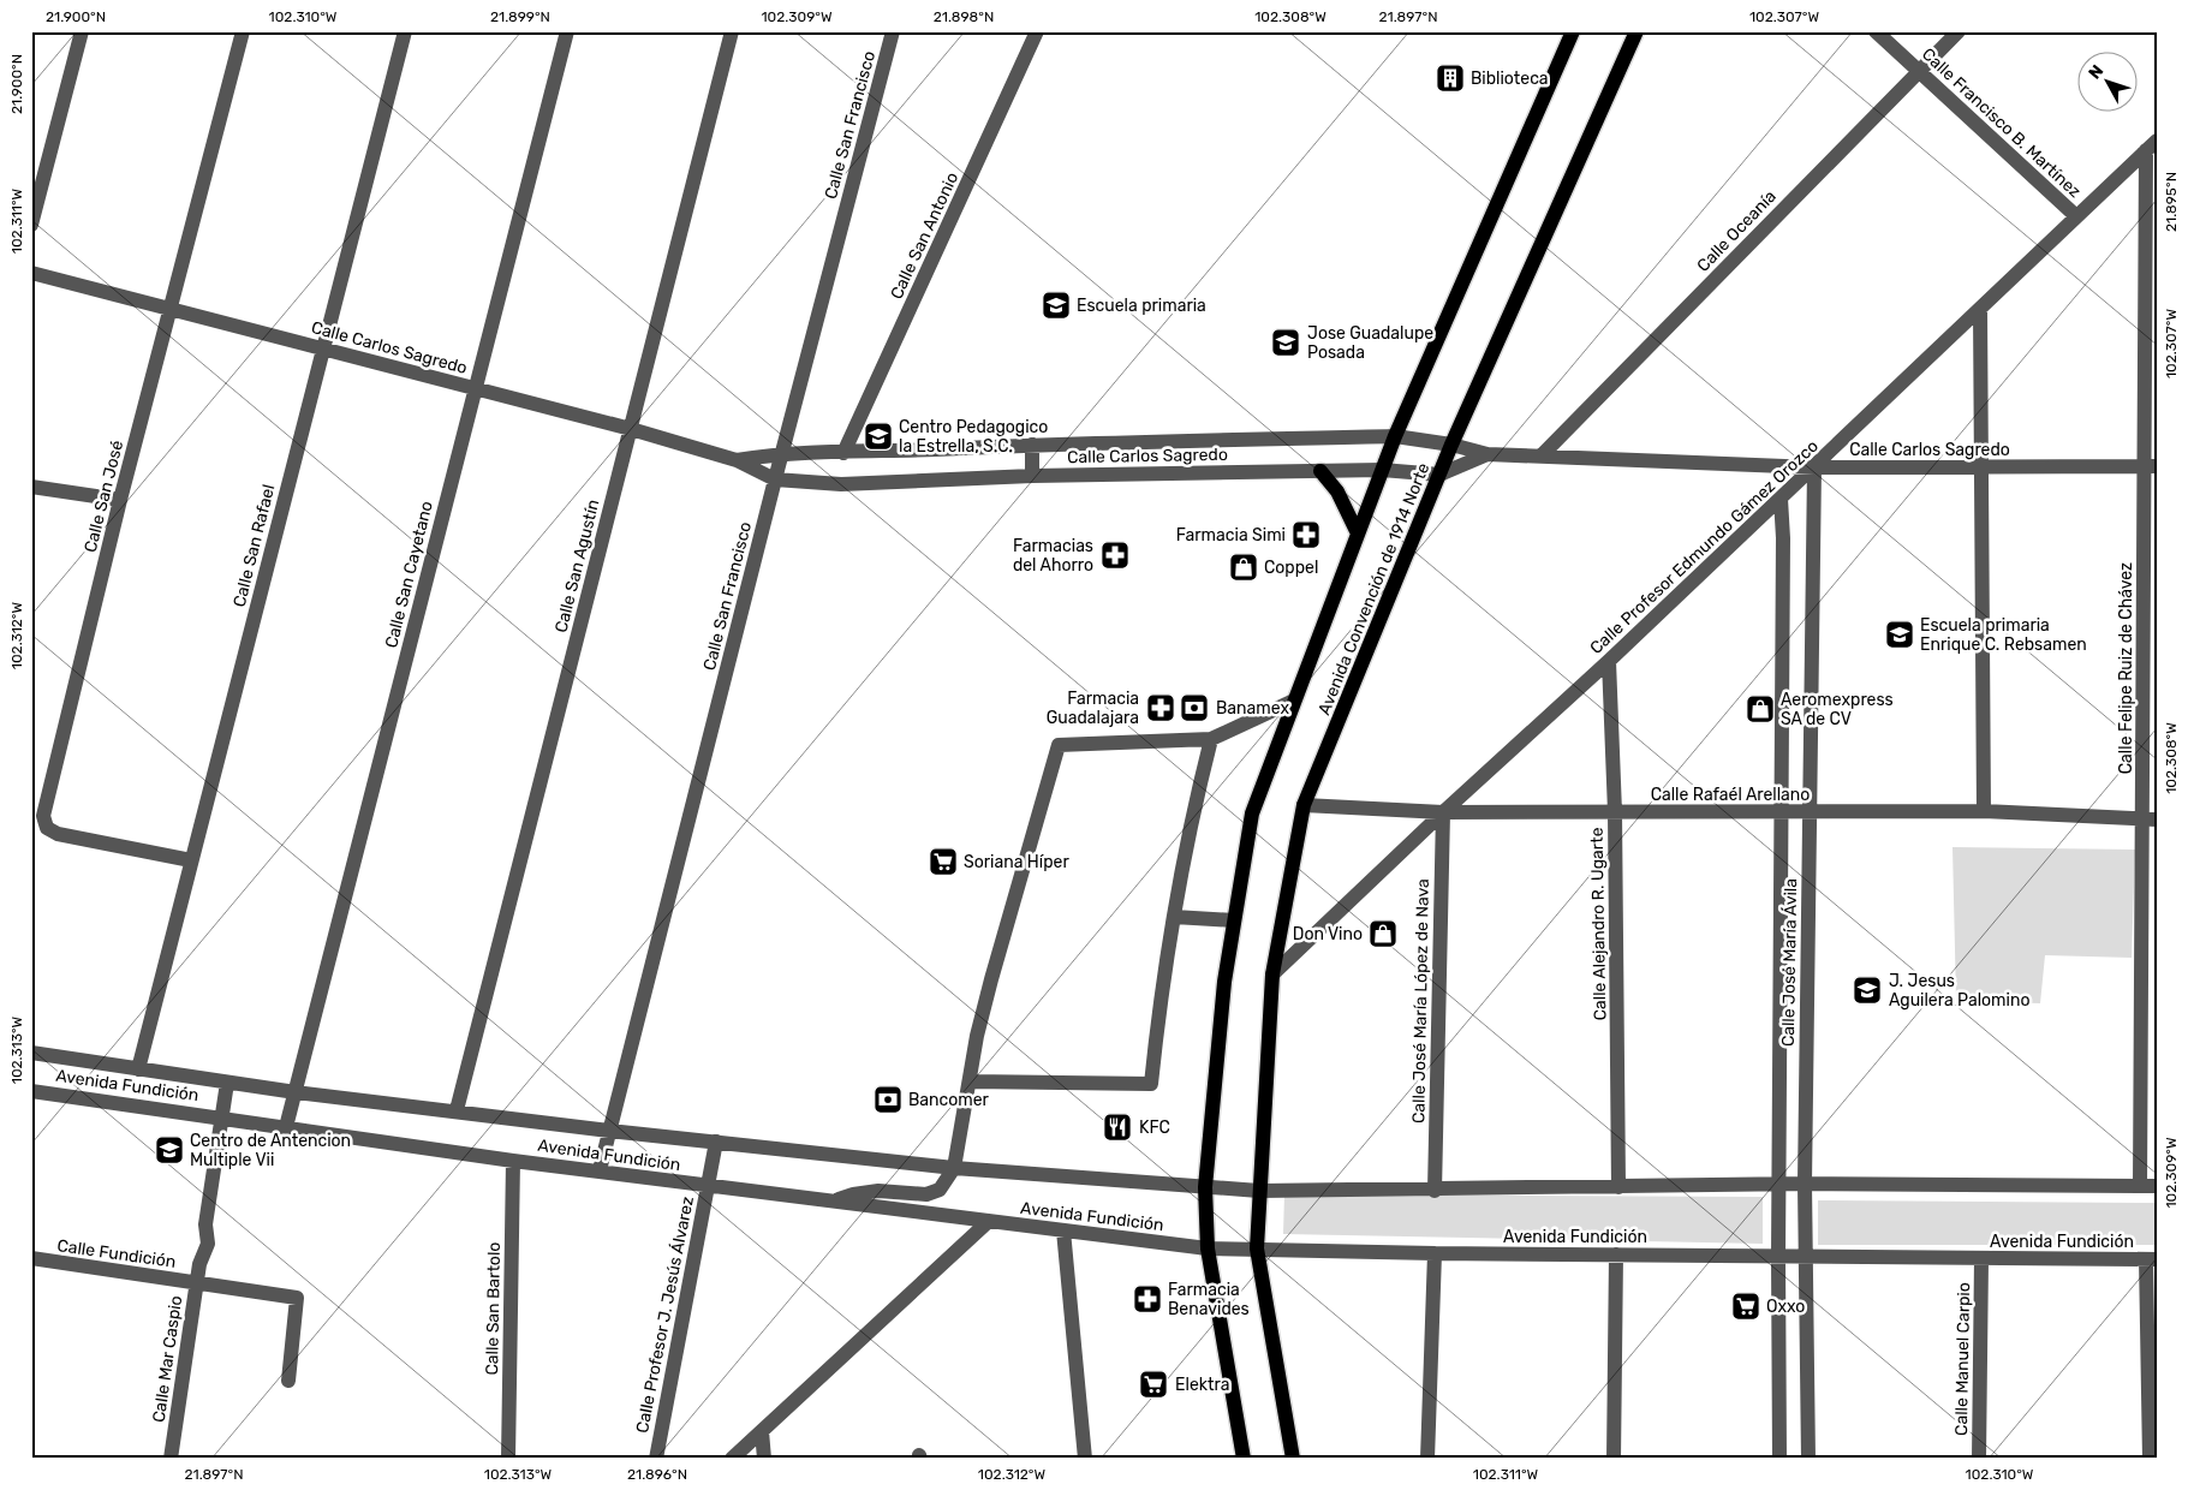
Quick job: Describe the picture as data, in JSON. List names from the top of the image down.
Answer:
{
  "streets": {
    "main road": ["Avenida Convención de 1914 Norte"],
    "street": [
      "Calle Francisco B. Martínez",
      "Calle San Francisco",
      "Calle Oceanía",
      "Calle San Antonio",
      "Calle Carlos Sagredo",
      "Calle San José",
      "Calle San Rafael",
      "Calle Profesor Edmundo Gámez Orozco",
      "Calle San Agustín",
      "Calle San Cayetano",
      "Calle Felipe Ruiz de Chávez",
      "Calle Rafaél Arellano",
      "Calle Alejandro R. Ugarte",
      "Calle José María Ávila",
      "Calle José María López de Nava",
      "Avenida Fundición",
      "Calle Fundición",
      "Calle San Bartolo",
      "Calle Profesor J. Jesús Álvarez",
      "Calle Mar Caspio",
      "Calle Manuel Carpio"
    ]
  },
  "crossings": [
    ["Calle Francisco B. Martínez", "Calle Oceanía"],
    ["Calle Francisco B. Martínez", "Calle Profesor Edmundo Gámez Orozco"],
    ["Calle San Francisco", "Calle Carlos Sagredo"],
    ["Calle San Francisco", "Avenida Fundición"],
    ["Calle Oceanía", "Calle Carlos Sagredo"],
    ["Calle San Antonio", "Calle Carlos Sagredo"],
    ["Calle Carlos Sagredo", "Calle San José"],
    ["Calle Carlos Sagredo", "Calle San Rafael"],
    ["Calle Carlos Sagredo", "Calle Profesor Edmundo Gámez Orozco"],
    ["Calle Carlos Sagredo", "Calle San Agustín"],
    ["Calle Carlos Sagredo", "Calle San Cayetano"],
    ["Calle Carlos Sagredo", "Avenida Convención de 1914 Norte"],
    ["Calle Carlos Sagredo", "Calle Felipe Ruiz de Chávez"],
    ["Calle Carlos Sagredo", "Calle José María Ávila"],
    ["Calle San José", "Calle San Rafael"],
    ["Calle San Rafael", "Avenida Fundición"],
    ["Calle Profesor Edmundo Gámez Orozco", "Avenida Convención de 1914 Norte"],
    ["Calle Profesor Edmundo Gámez Orozco", "Calle Felipe Ruiz de Chávez"],
    ["Calle Profesor Edmundo Gámez Orozco", "Calle Rafaél Arellano"],
    ["Calle Profesor Edmundo Gámez Orozco", "Calle Alejandro R. Ugarte"],
    ["Calle Profesor Edmundo Gámez Orozco", "Calle José María Ávila"],
    ["Calle Profesor Edmundo Gámez Orozco", "Calle José María López de Nava"],
    ["Calle San Agustín", "Avenida Fundición"],
    ["Calle San Cayetano", "Avenida Fundición"],
    ["Avenida Convención de 1914 Norte", "Calle Rafaél Arellano"],
    ["Avenida Convención de 1914 Norte", "Avenida Fundición"],
    ["Calle Felipe Ruiz de Chávez", "Calle Rafaél Arellano"],
    ["Calle Felipe Ruiz de Chávez", "Avenida Fundición"],
    ["Calle Rafaél Arellano", "Calle Alejandro R. Ugarte"],
    ["Calle Rafaél Arellano", "Calle José María Ávila"],
    ["Calle Rafaél Arellano", "Calle José María López de Nava"],
    ["Calle Alejandro R. Ugarte", "Avenida Fundición"],
    ["Calle José María Ávila", "Avenida Fundición"],
    ["Calle José María López de Nava", "Avenida Fundición"],
    ["Avenida Fundición", "Calle San Bartolo"],
    ["Avenida Fundición", "Calle Profesor J. Jesús Álvarez"],
    ["Avenida Fundición", "Calle Mar Caspio"],
    ["Avenida Fundición", "Calle Manuel Carpio"],
    ["Calle Fundición", "Calle Mar Caspio"]
  ],
  "places": {
    "building": ["Biblioteca"],
    "school or university": [
      "Escuela primaria",
      "Jose Guadalupe Posada",
      "Centro Pedagogico la Estrella, S.C.",
      "Escuela primaria Enrique C. Rebsamen",
      "J. Jesus Aguilera Palomino",
      "Centro de Antencion Multiple Vii"
    ],
    "pharmacy": [
      "Farmacia Simi",
      "Farmacias del Ahorro",
      "Farmacia Guadalajara",
      "Farmacia Benavides"
    ],
    "shop": ["Coppel", "Aeromexpress SA de CV", "Don Vino"],
    "bank": ["Banamex", "Bancomer"],
    "supermarket": ["Soriana Híper", "Oxxo", "Elektra"],
    "restaurant": ["KFC"]
  },
  "north": "top left",
  "coordinates": [
    "21.900°N",
    "102.310°W",
    "21.899°N",
    "102.309°W",
    "21.898°N",
    "102.308°W",
    "21.897°N",
    "102.307°W",
    "21.895°N",
    "102.311°W",
    "102.312°W",
    "102.313°W",
    "21.896°N"
  ]
}
